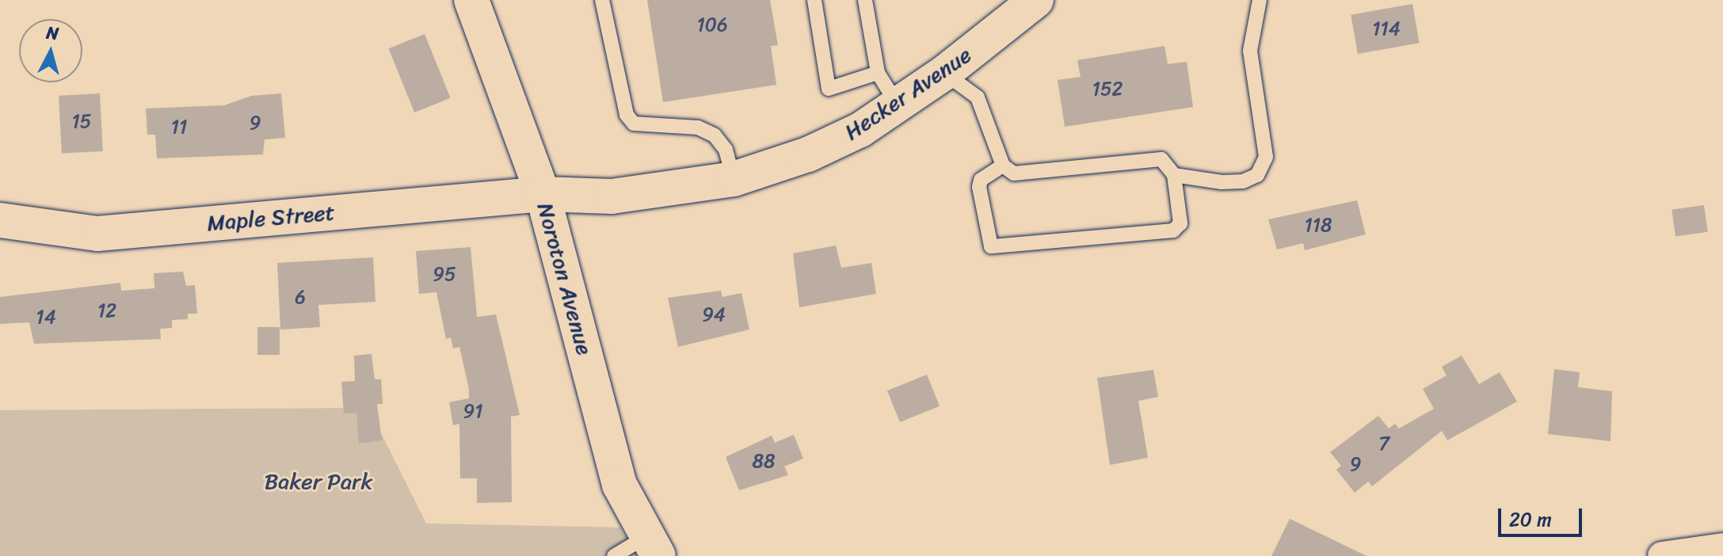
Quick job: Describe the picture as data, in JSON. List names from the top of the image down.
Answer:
{
  "streets": {
    "main road": ["Hecker Avenue", "Maple Street", "Noroton Avenue"]
  },
  "crossings": [
    ["Hecker Avenue", "Maple Street"],
    ["Hecker Avenue", "Noroton Avenue"],
    ["Maple Street", "Noroton Avenue"]
  ],
  "parks": ["Baker Park"],
  "house_numbers": [
    "106",
    "114",
    "152",
    "15",
    "9",
    "11",
    "118",
    "95",
    "6",
    "12",
    "94",
    "14",
    "91",
    "7",
    "88",
    "9"
  ],
  "scale_bar": "20 m",
  "north": "top"
}
